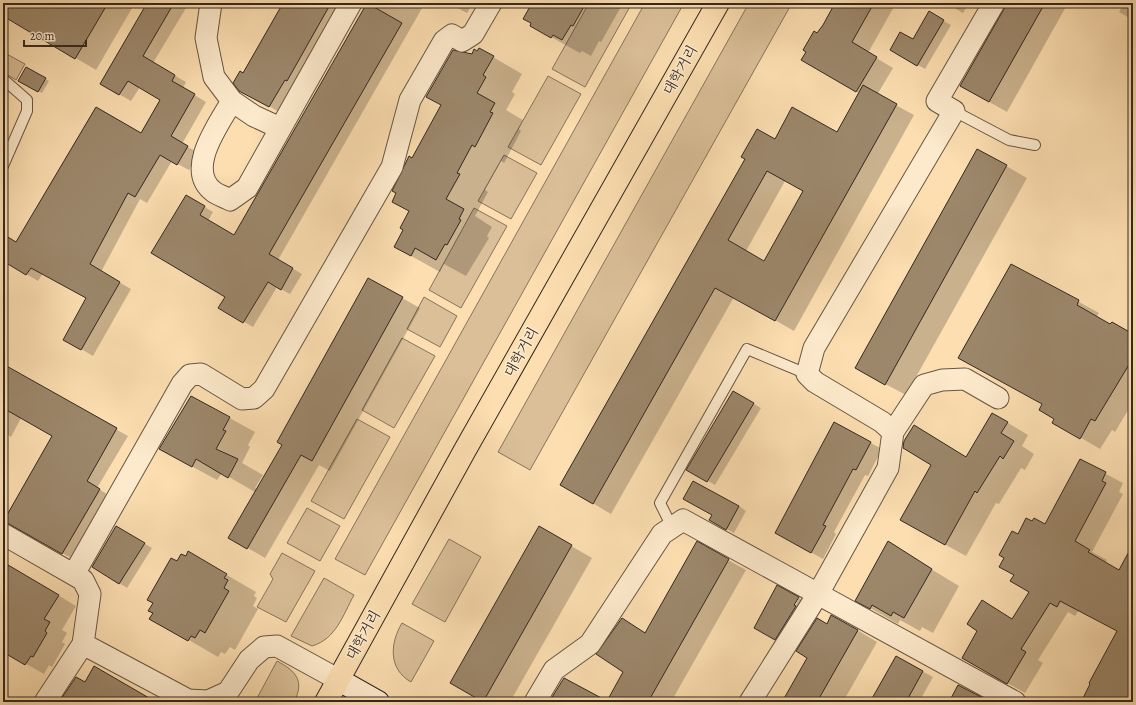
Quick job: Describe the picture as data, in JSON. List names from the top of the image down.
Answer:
{
  "streets": {
    "main road": ["대학거리"]
  },
  "scale_bar": "20 m"
}
